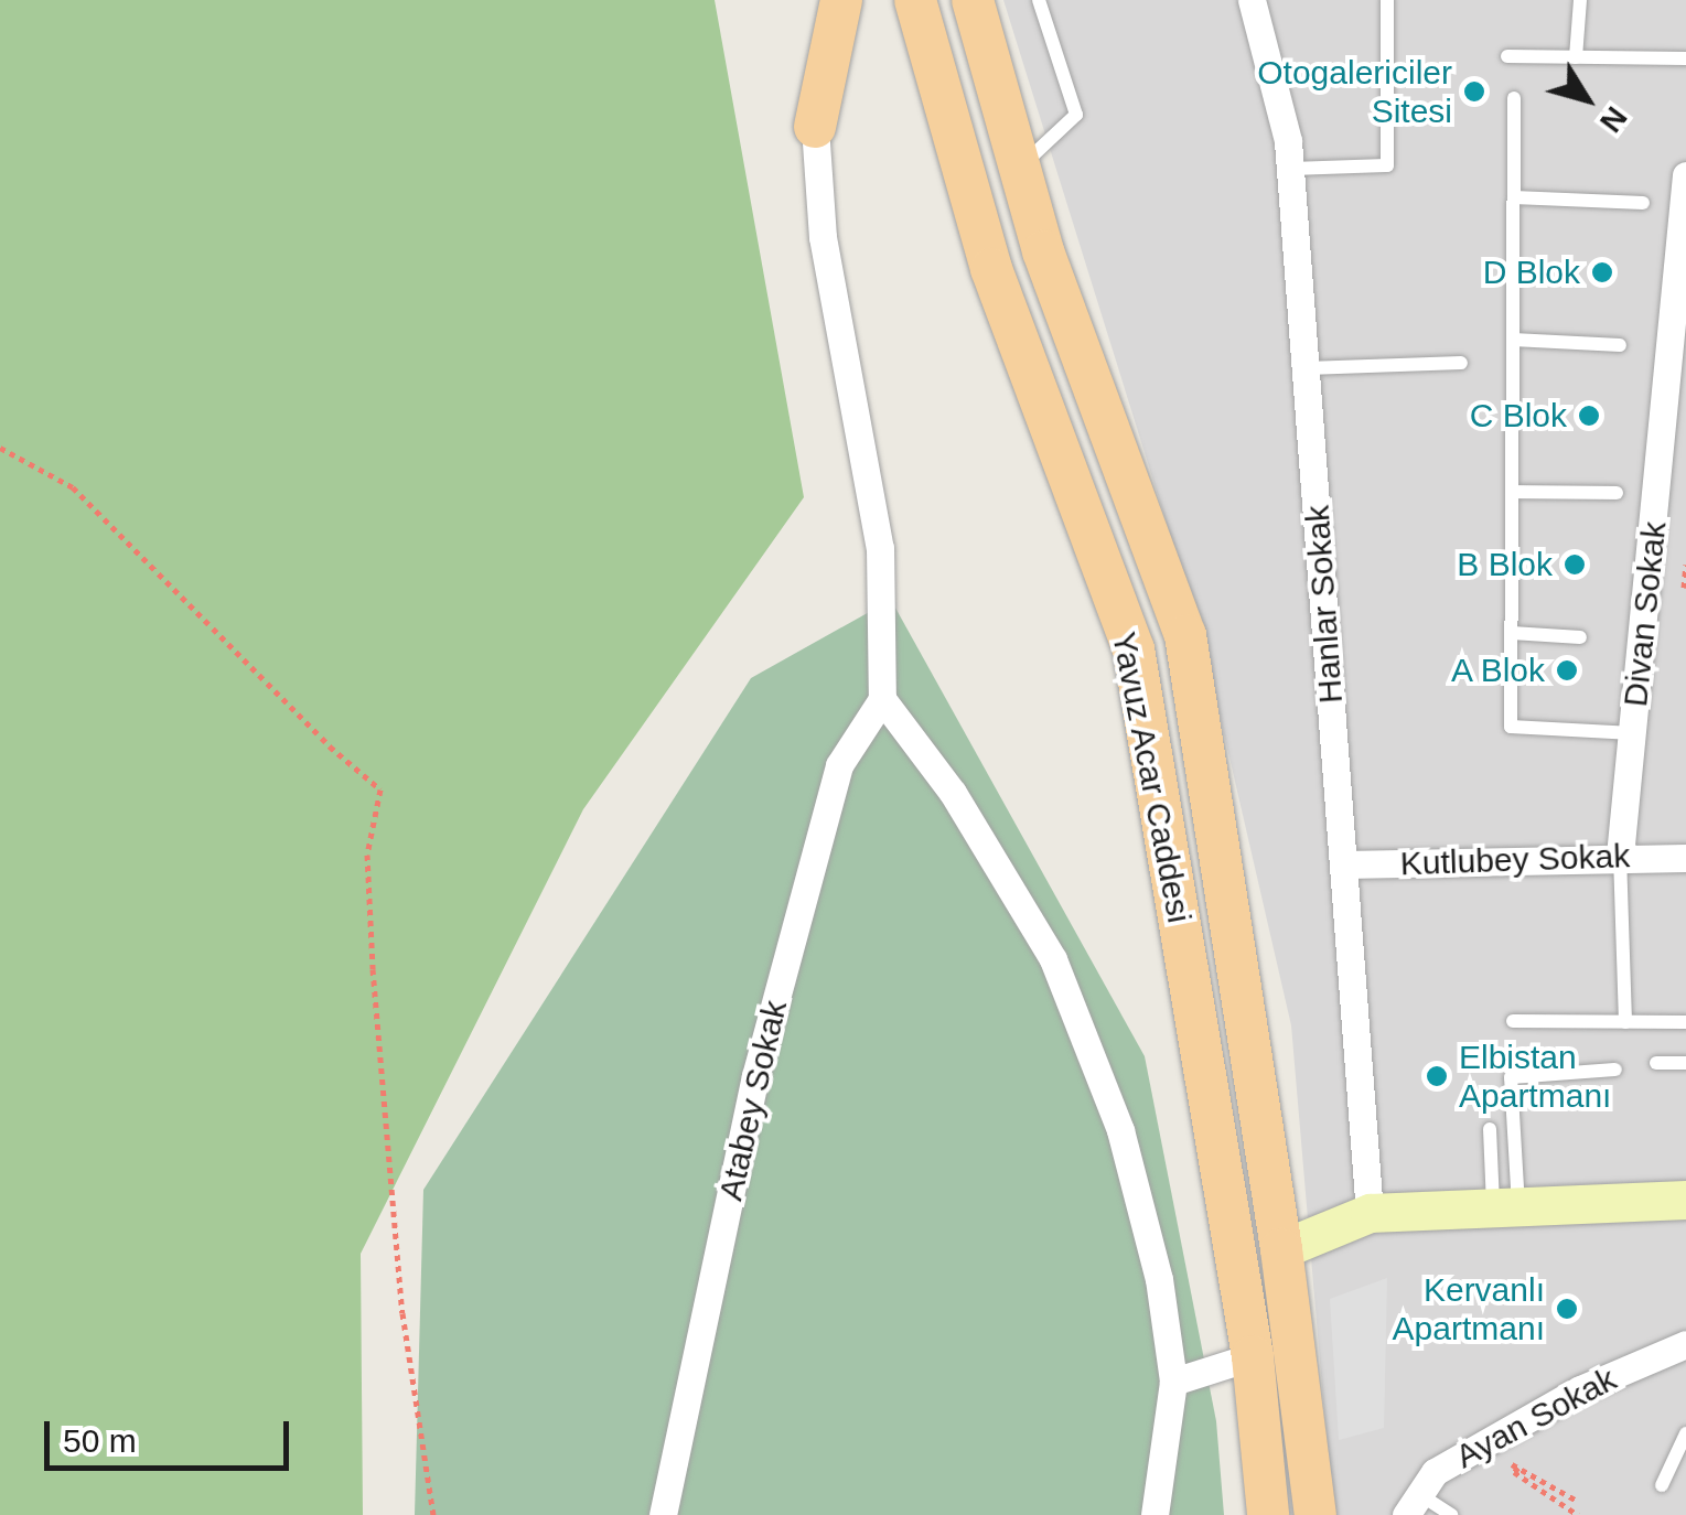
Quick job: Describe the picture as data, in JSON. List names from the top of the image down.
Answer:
{
  "streets": {
    "main road": ["Yavuz Acar Caddesi"],
    "street": [
      "Hanlar Sokak",
      "Divan Sokak",
      "Kutlubey Sokak",
      "Atabey Sokak",
      "Ayan Sokak"
    ]
  },
  "crossings": [
    ["Hanlar Sokak", "Kutlubey Sokak"],
    ["Divan Sokak", "Kutlubey Sokak"]
  ],
  "places": [
    "Otogalericiler Sitesi",
    "D Blok",
    "C Blok",
    "B Blok",
    "A Blok",
    "Elbistan Apartmanı",
    "Kervanlı Apartmanı"
  ],
  "scale_bar": "50 m",
  "north": "bottom right"
}
